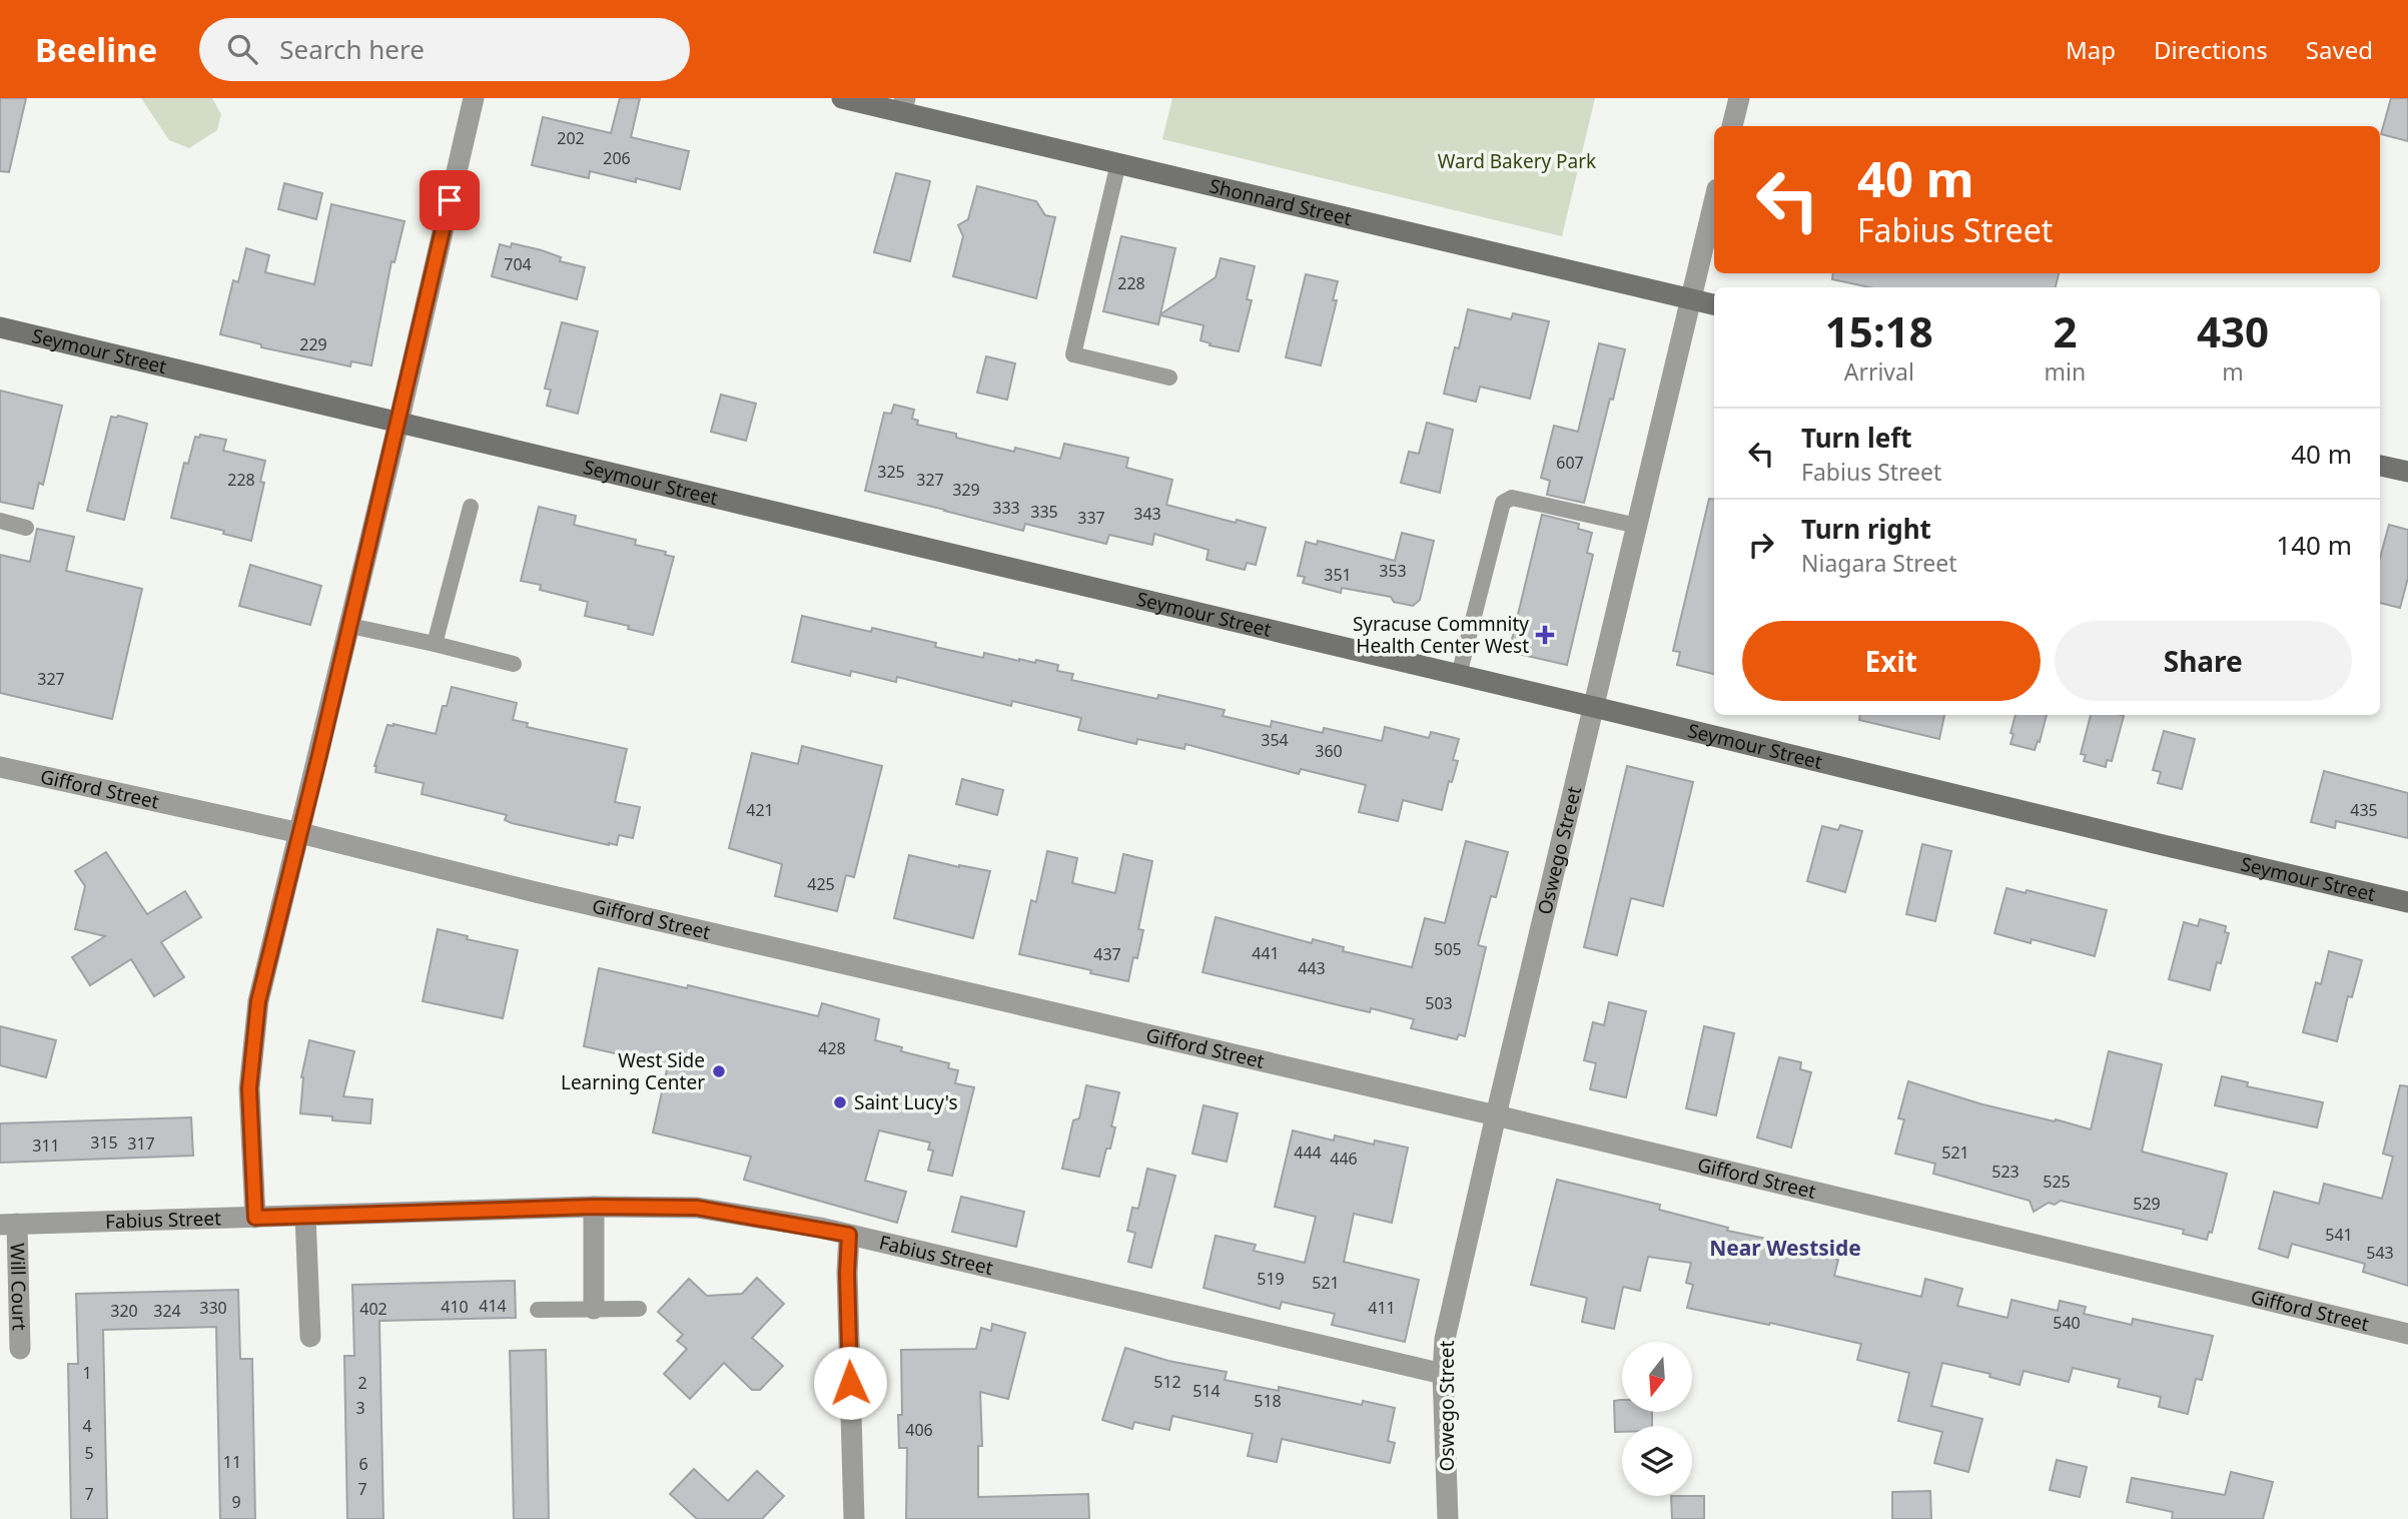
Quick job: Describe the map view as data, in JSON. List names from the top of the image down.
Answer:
{
  "streets": {
    "street": [
      "Shonnard Street",
      "Seymour Street",
      "Gifford Street",
      "Oswego Street",
      "Fabius Street",
      "Will Court"
    ]
  },
  "crossings": [
    ["Shonnard Street", "Oswego Street"],
    ["Seymour Street", "Oswego Street"],
    ["Gifford Street", "Oswego Street"],
    ["Oswego Street", "Fabius Street"],
    ["Fabius Street", "Will Court"]
  ],
  "districts": ["Near Westside"],
  "parks": ["Ward Bakery Park"],
  "places": {
    "health": ["Syracuse Commnity Health Center West"],
    "other": ["West Side Learning Center", "Saint Lucy's"]
  },
  "house_numbers": [
    "202",
    "206",
    "704",
    "228",
    "229",
    "607",
    "325",
    "228",
    "327",
    "329",
    "333",
    "335",
    "343",
    "337",
    "353",
    "351",
    "327",
    "354",
    "360",
    "421",
    "435",
    "425",
    "505",
    "441",
    "437",
    "443",
    "503",
    "428",
    "315",
    "317",
    "311",
    "444",
    "521",
    "446",
    "523",
    "525",
    "529",
    "541",
    "543",
    "519",
    "521",
    "414",
    "410",
    "330",
    "411",
    "402",
    "320",
    "324",
    "540",
    "1",
    "512",
    "2",
    "514",
    "518",
    "3",
    "4",
    "406",
    "5",
    "11",
    "6",
    "7",
    "7",
    "9"
  ],
  "north": "bottom",
  "page": {
    "header": "Beeline",
    "search": "Search here",
    "nav": ["Map", "Directions", "Saved"],
    "turn": ["40 m", "Fabius Street"],
    "eta": [
      "15:18",
      "Arrival",
      "2",
      "min",
      "430",
      "m"
    ],
    "list": [
      {
        "name": "Turn left",
        "note": "Fabius Street",
        "value": "40 m"
      },
      {
        "name": "Turn right",
        "note": "Niagara Street",
        "value": "140 m"
      }
    ],
    "buttons": ["Exit", "Share"]
  }
}
